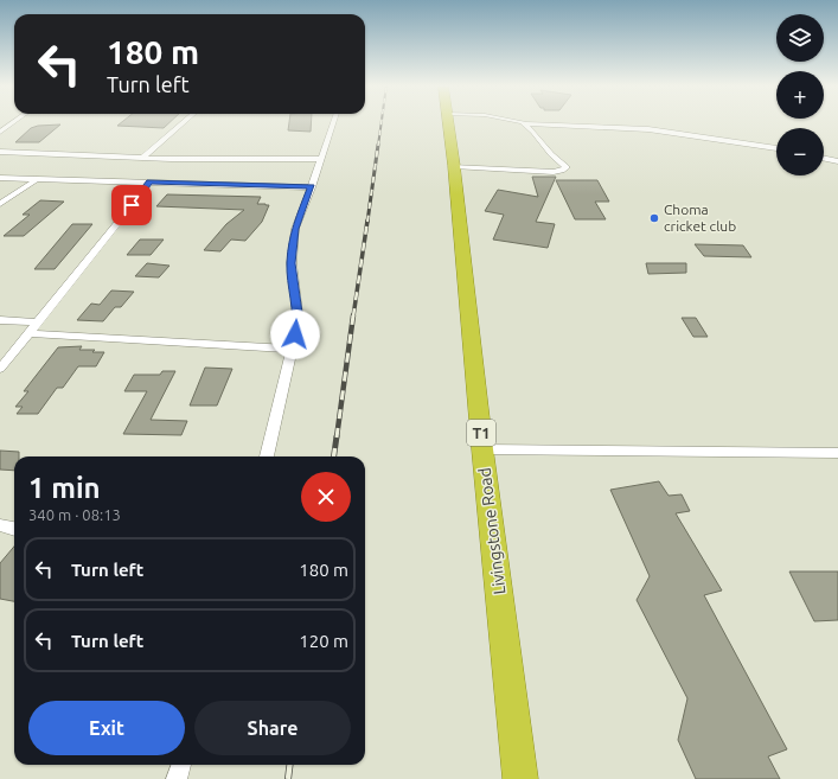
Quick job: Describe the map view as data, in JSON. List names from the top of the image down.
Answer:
{
  "streets": {
    "highway": ["T1", "Livingstone Road"]
  },
  "places": ["Choma cricket club"],
  "page": {
    "map_buttons": ["+", "−"],
    "turn": ["180 m", "Turn left"],
    "heading": ["1 min", "340 m · 08:13"],
    "list": [
      {
        "name": "Turn left",
        "value": "180 m"
      },
      {
        "name": "Turn left",
        "value": "120 m"
      }
    ],
    "buttons": ["Exit", "Share"]
  }
}
